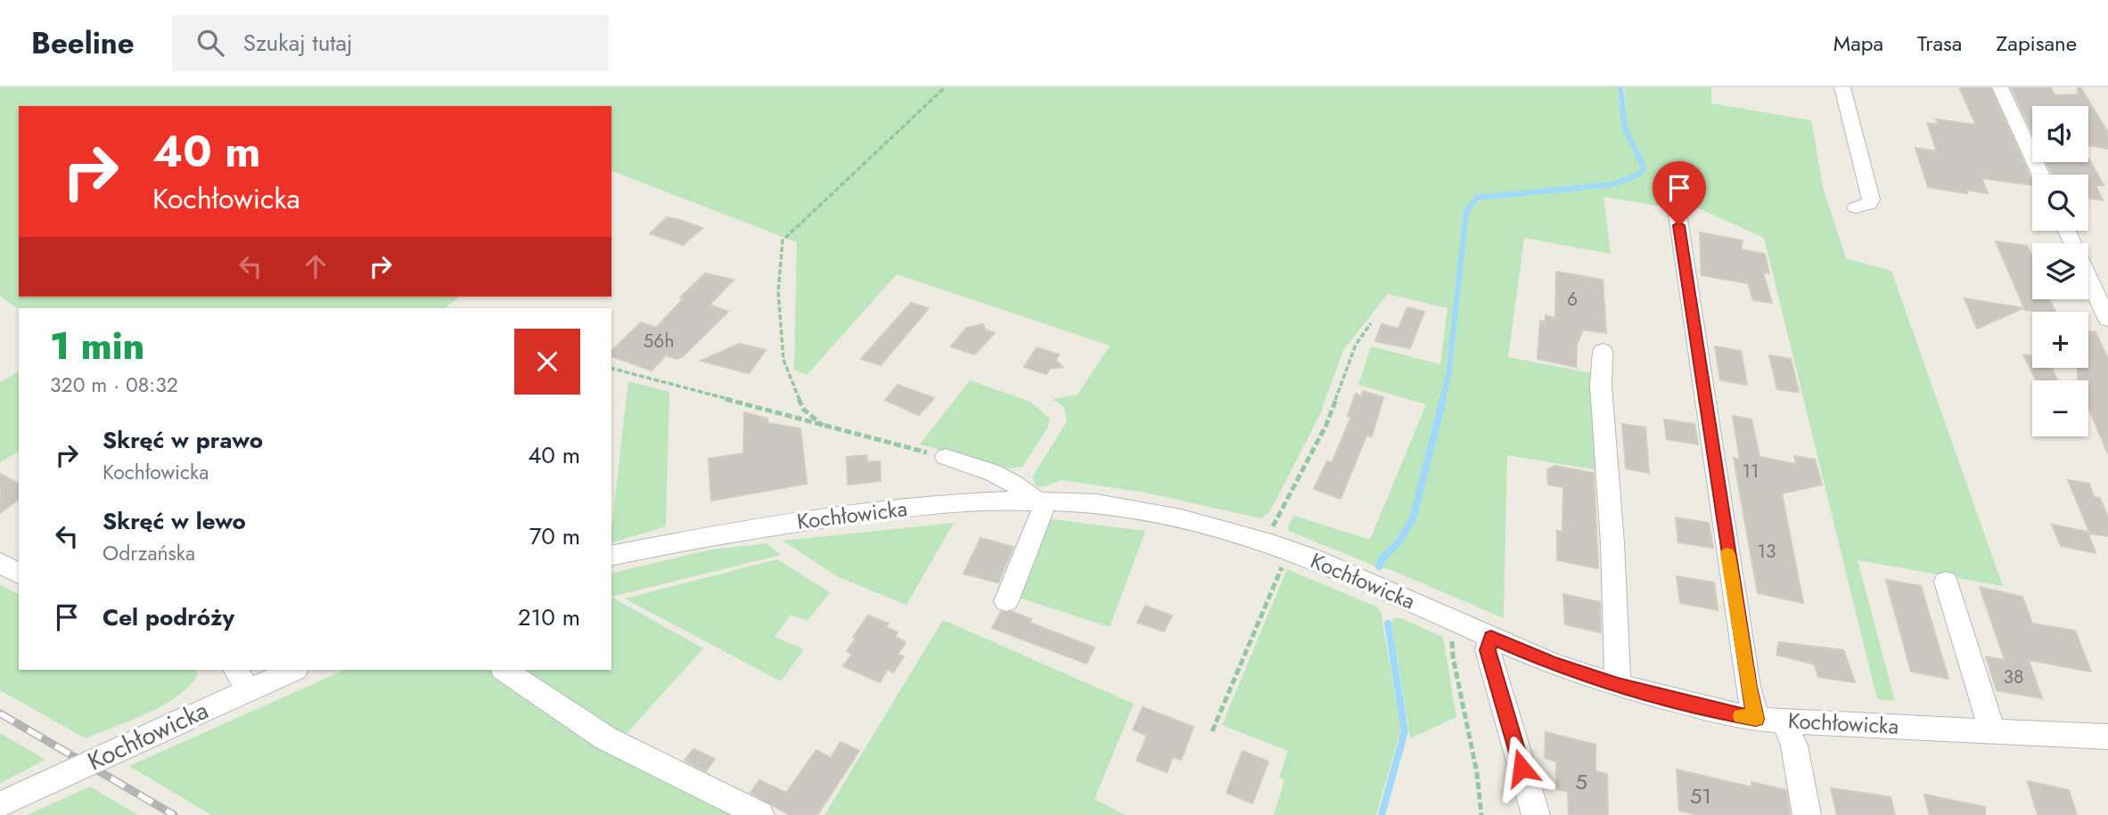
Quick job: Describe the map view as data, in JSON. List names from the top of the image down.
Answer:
{
  "streets": {
    "street": ["Kochłowicka"]
  },
  "house_numbers": [
    "6",
    "56h",
    "11",
    "13",
    "38",
    "5",
    "51"
  ],
  "page": {
    "header": "Beeline",
    "search": "Szukaj tutaj",
    "nav": ["Mapa", "Trasa", "Zapisane"],
    "map_buttons": ["+", "−"],
    "turn": ["40 m", "Kochłowicka"],
    "heading": ["1 min", "320 m · 08:32"],
    "list": [
      {
        "name": "Skręć w prawo",
        "note": "Kochłowicka",
        "value": "40 m"
      },
      {
        "name": "Skręć w lewo",
        "note": "Odrzańska",
        "value": "70 m"
      },
      {
        "name": "Cel podróży",
        "value": "210 m"
      }
    ]
  }
}
